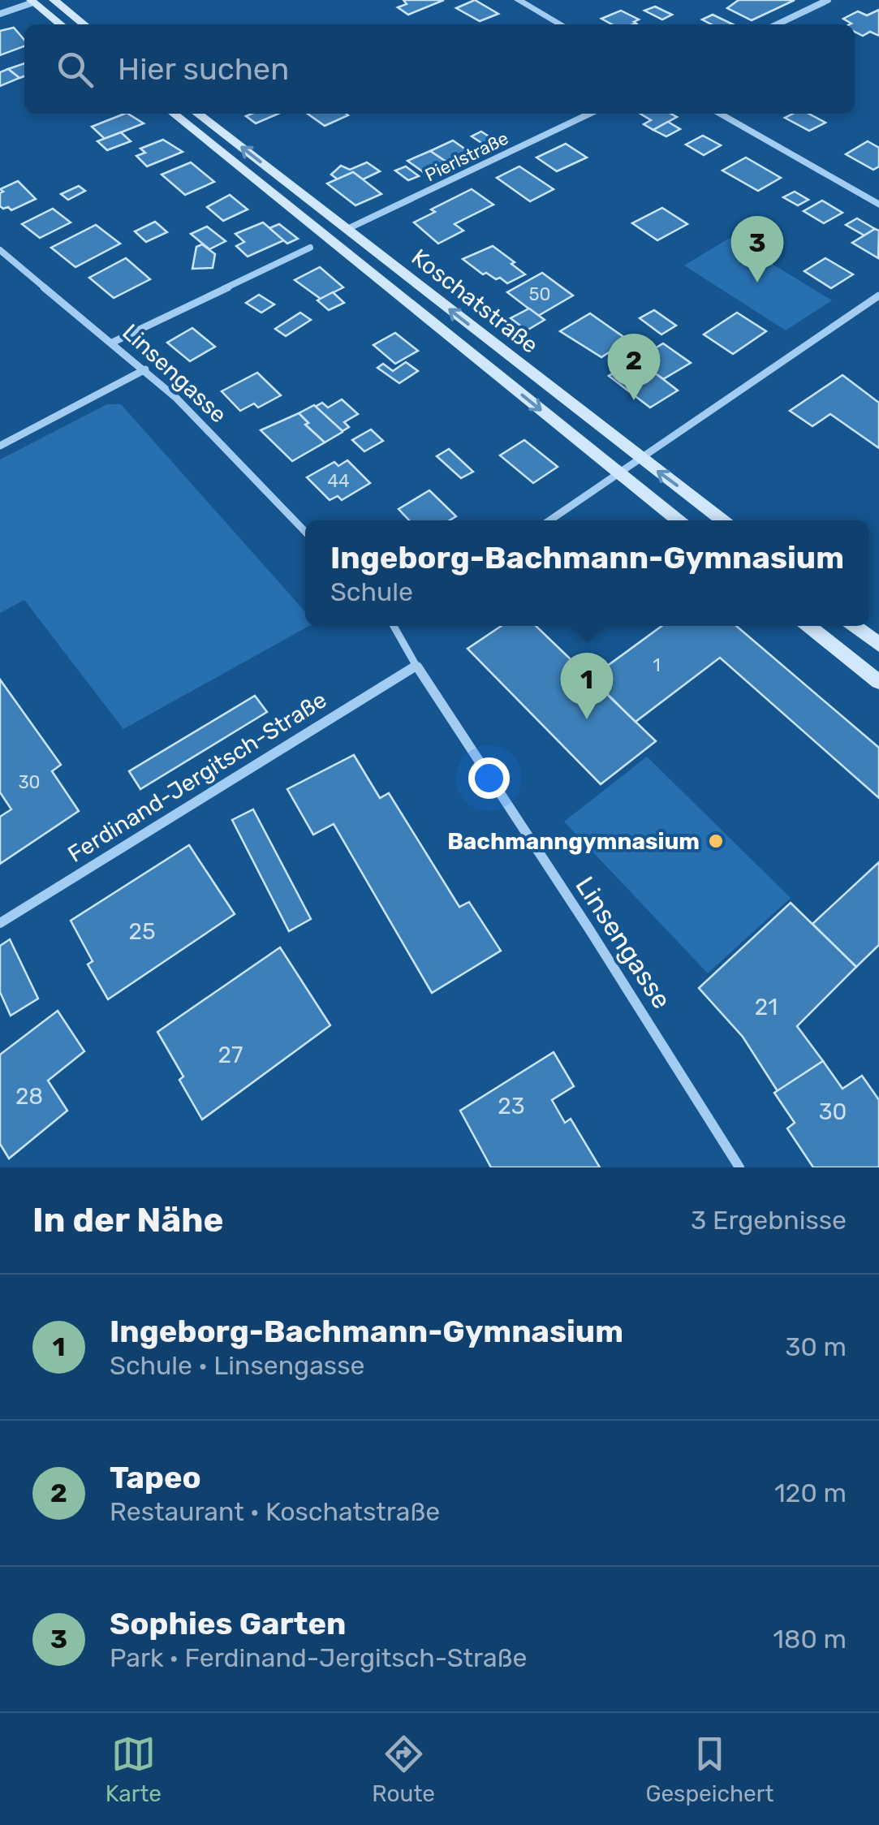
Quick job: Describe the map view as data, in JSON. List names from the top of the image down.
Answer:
{
  "streets": {
    "main road": ["Koschatstraße"],
    "street": ["Pierlstraße", "Linsengasse", "Ferdinand-Jergitsch-Straße"]
  },
  "crossings": [
    ["Pierlstraße", "Koschatstraße"],
    ["Linsengasse", "Ferdinand-Jergitsch-Straße"]
  ],
  "places": ["Bachmanngymnasium"],
  "house_numbers": [
    "50",
    "44",
    "1",
    "30",
    "25",
    "21",
    "27",
    "28",
    "23",
    "30"
  ],
  "page": {
    "search": "Hier suchen",
    "pins": ["3", "2", "1"],
    "popup": ["Ingeborg-Bachmann-Gymnasium", "Schule"],
    "heading": ["In der Nähe", "3 Ergebnisse"],
    "list": [
      {
        "mark": "1",
        "name": "Ingeborg-Bachmann-Gymnasium",
        "note": "Schule · Linsengasse",
        "value": "30 m"
      },
      {
        "mark": "2",
        "name": "Tapeo",
        "note": "Restaurant · Koschatstraße",
        "value": "120 m"
      },
      {
        "mark": "3",
        "name": "Sophies Garten",
        "note": "Park · Ferdinand-Jergitsch-Straße",
        "value": "180 m"
      }
    ],
    "nav": ["Karte", "Route", "Gespeichert"]
  }
}
